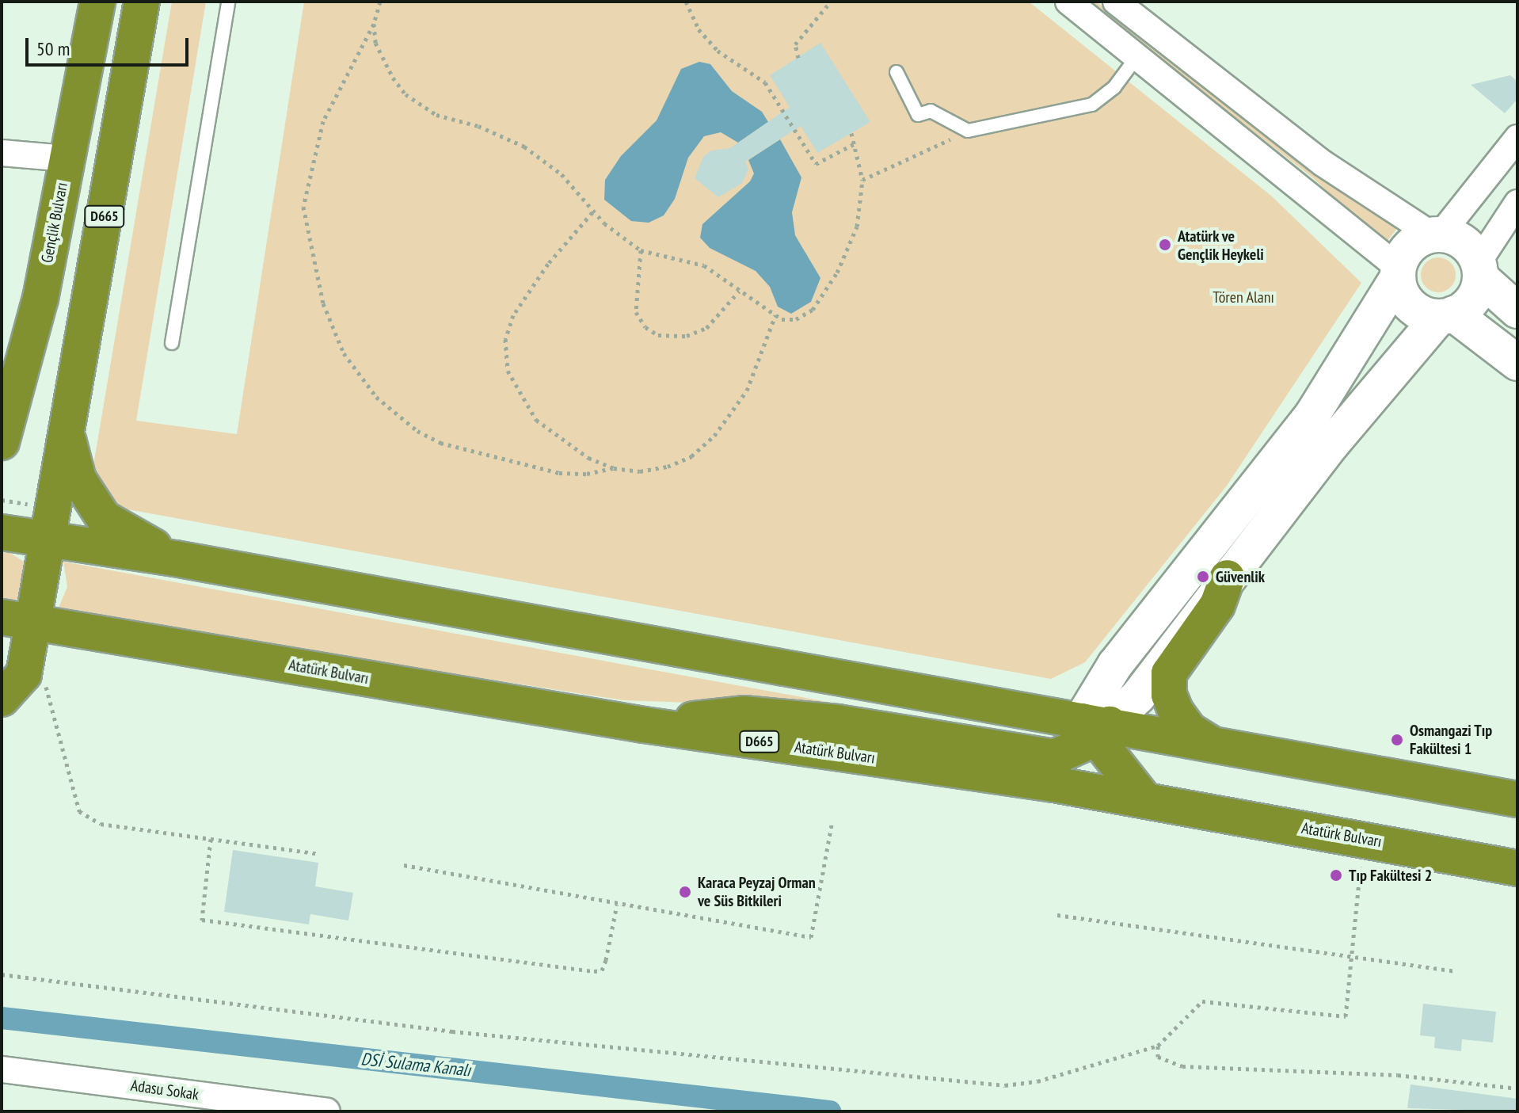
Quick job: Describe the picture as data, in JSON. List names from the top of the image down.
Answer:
{
  "streets": {
    "highway": ["D665", "Gençlik Bulvarı", "Atatürk Bulvarı"],
    "street": ["Adasu Sokak"]
  },
  "water": ["DSİ Sulama Kanalı"],
  "parks": ["Tören Alanı"],
  "places": [
    "Atatürk ve Gençlik Heykeli",
    "Güvenlik",
    "Osmangazi Tıp Fakültesi 1",
    "Tıp Fakültesi 2",
    "Karaca Peyzaj Orman ve Süs Bitkileri"
  ],
  "scale_bar": "50 m"
}
